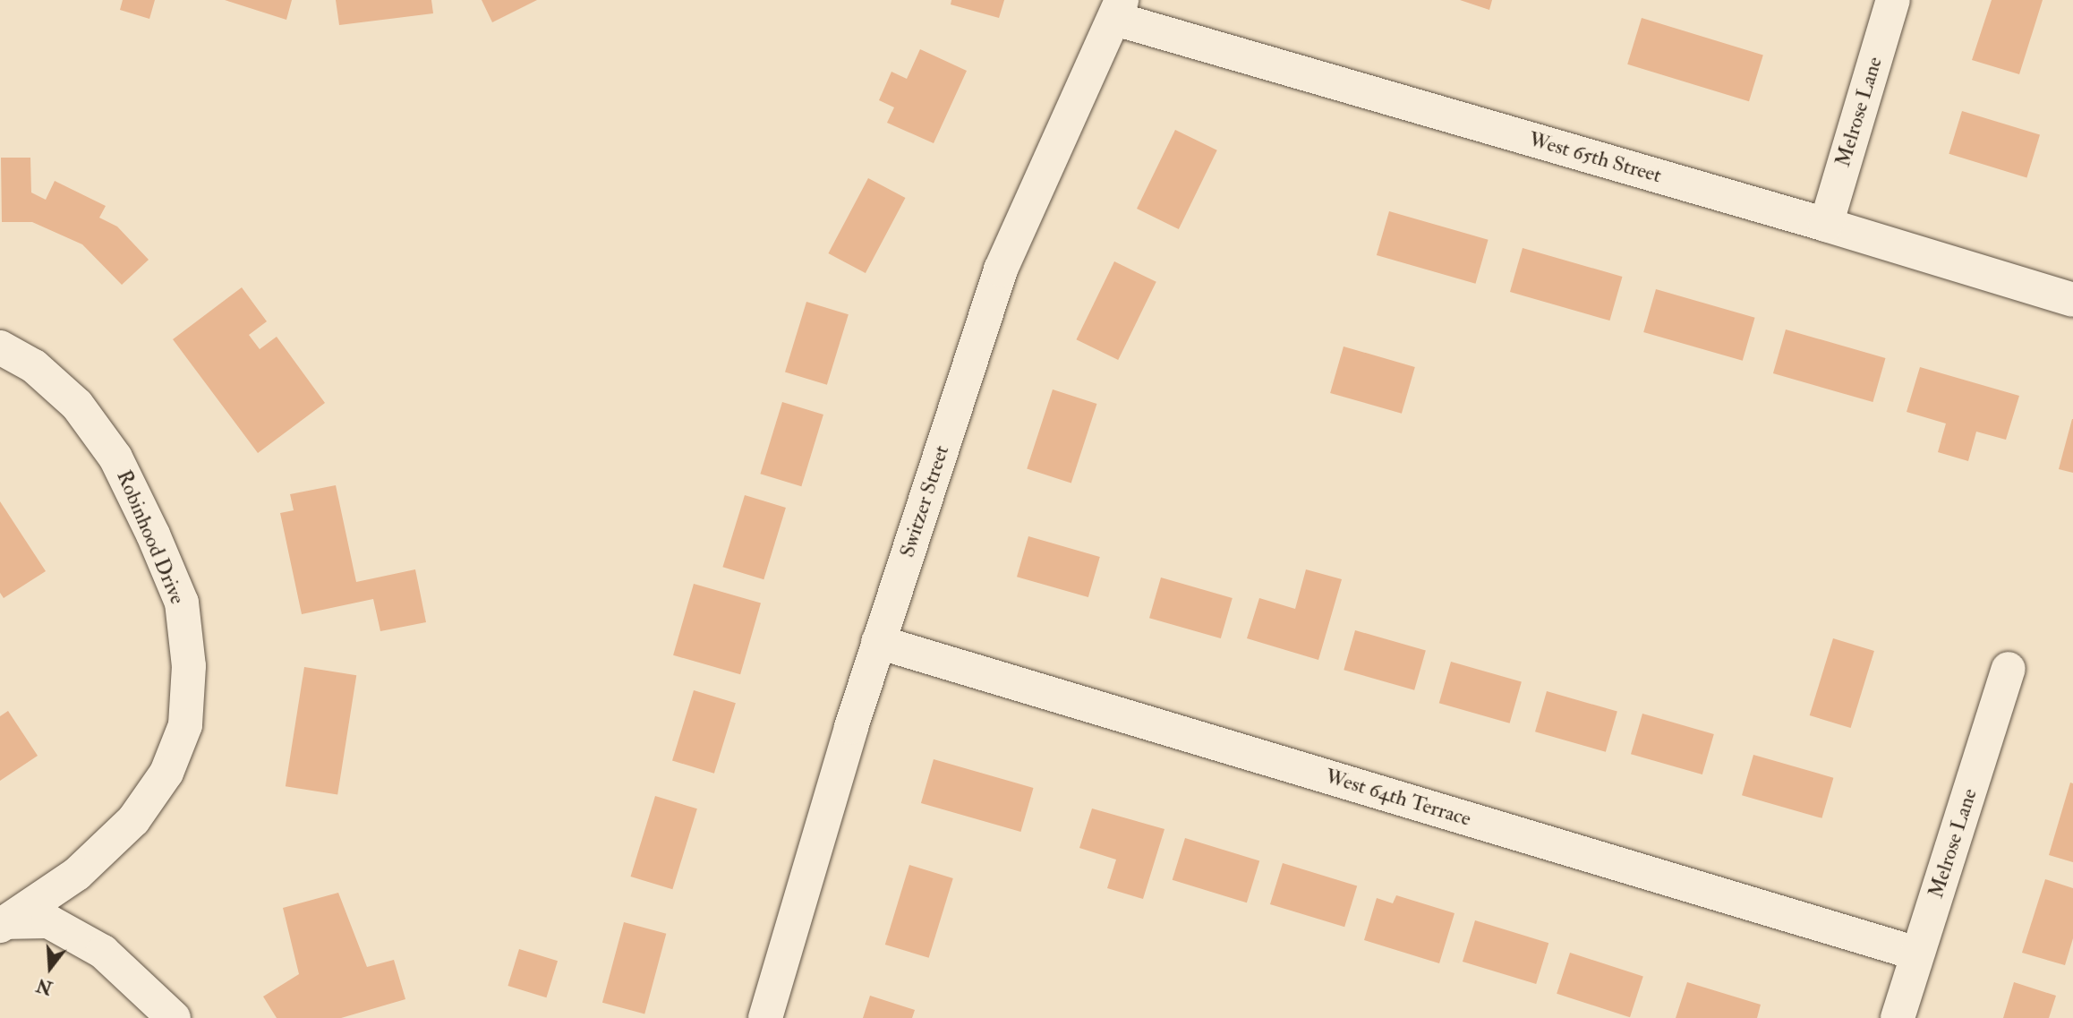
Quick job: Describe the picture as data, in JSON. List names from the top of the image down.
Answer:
{
  "streets": {
    "street": [
      "Melrose Lane",
      "West 65th Street",
      "Switzer Street",
      "Robinhood Drive",
      "West 64th Terrace"
    ]
  },
  "crossings": [
    ["Melrose Lane", "West 65th Street"],
    ["Melrose Lane", "West 64th Terrace"],
    ["West 65th Street", "Switzer Street"],
    ["Switzer Street", "West 64th Terrace"]
  ],
  "north": "bottom"
}
